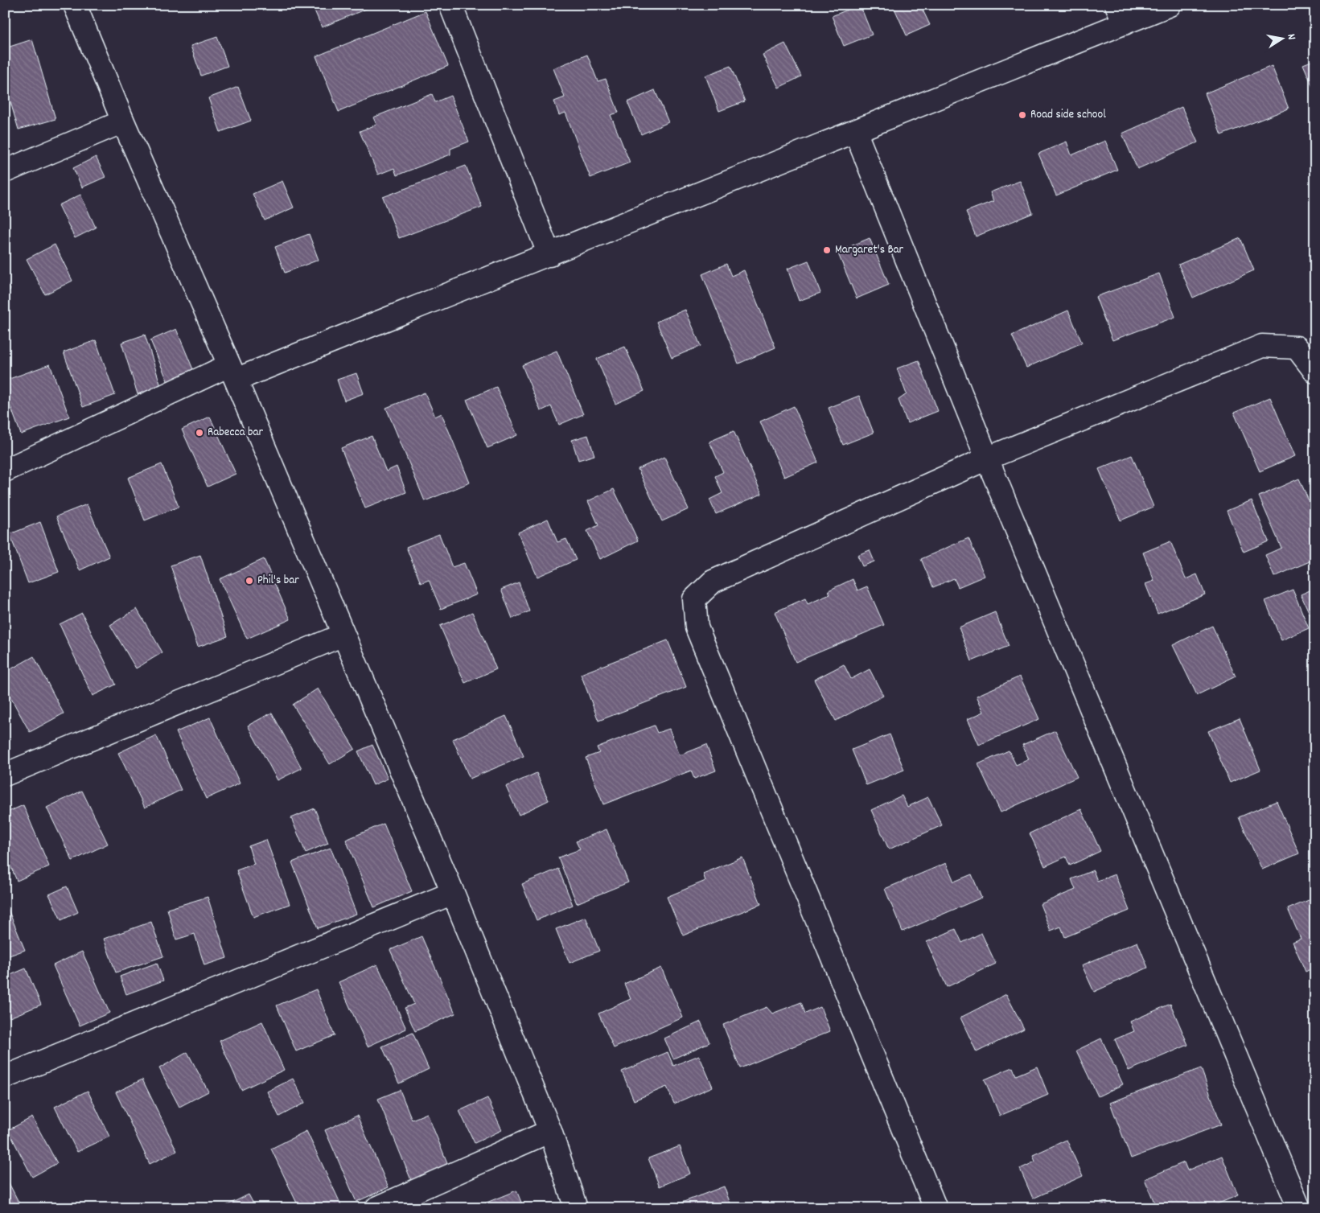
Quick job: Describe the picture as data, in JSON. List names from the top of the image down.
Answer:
{
  "places": [
    "Road side school",
    "Margaret's Bar",
    "Rabecca bar",
    "Phil's bar"
  ],
  "north": "right"
}
